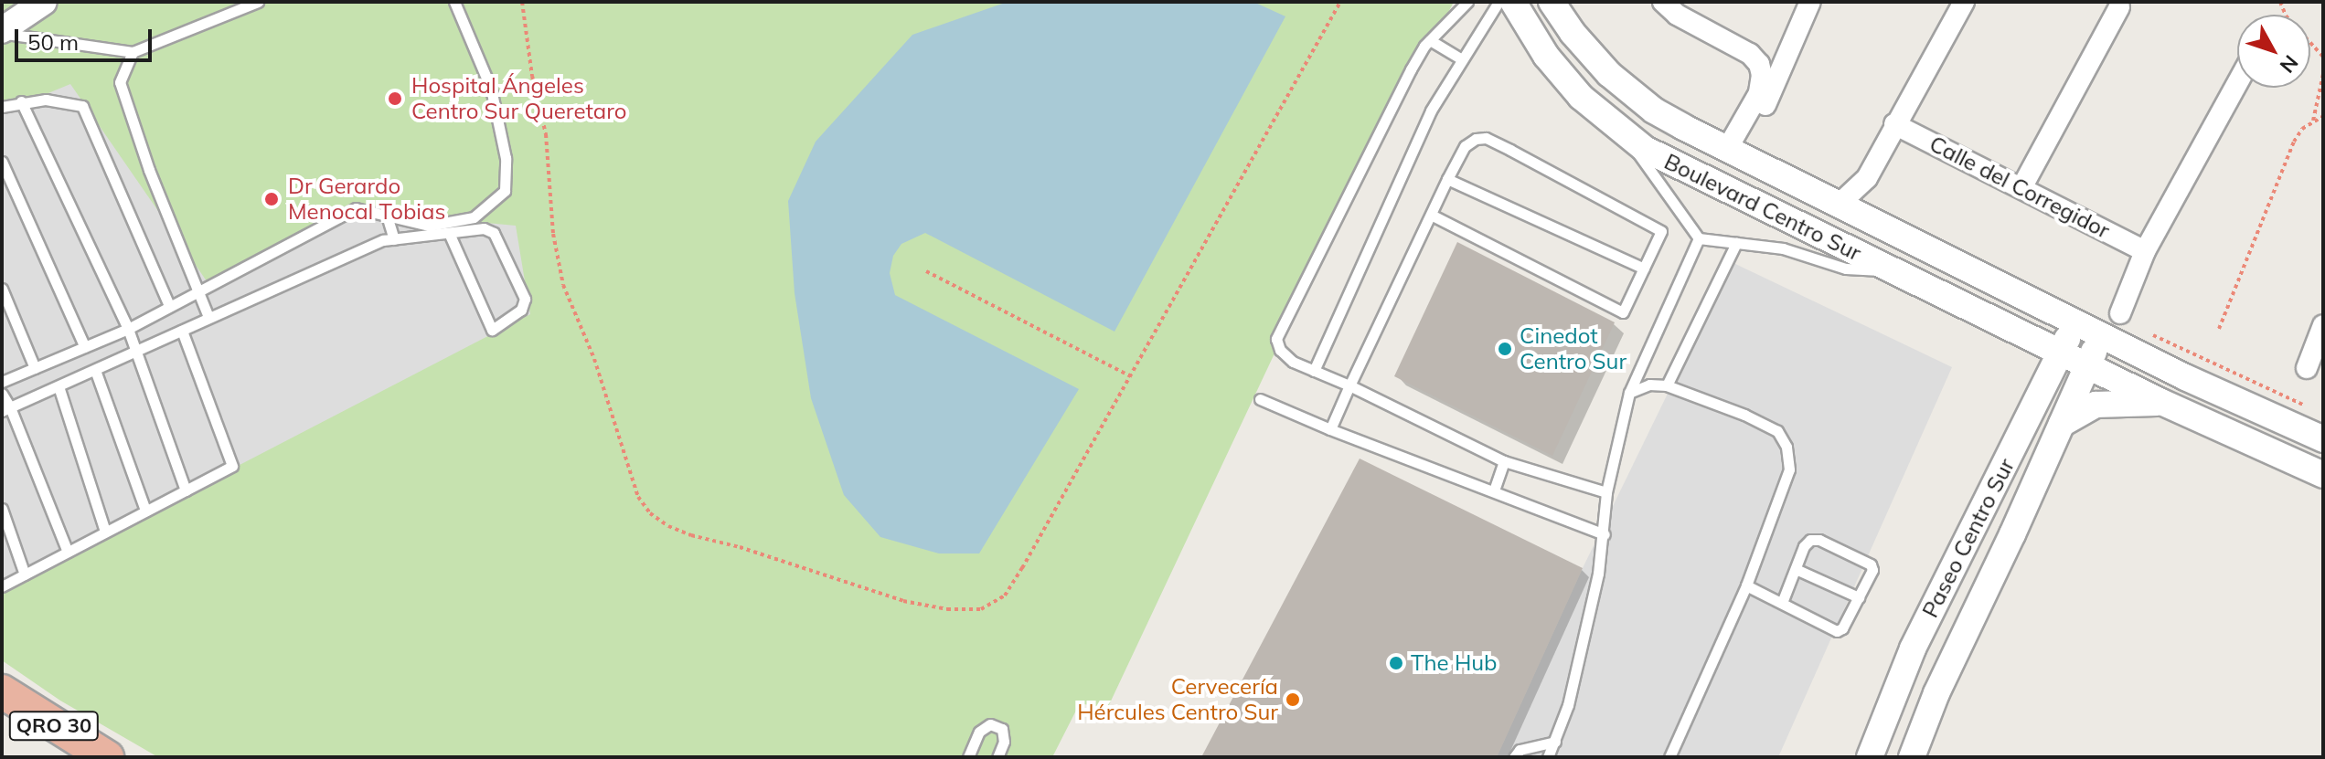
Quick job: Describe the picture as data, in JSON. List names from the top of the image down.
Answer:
{
  "streets": {
    "highway": ["QRO 30"],
    "street": ["Calle del Corregidor", "Boulevard Centro Sur", "Paseo Centro Sur"]
  },
  "crossings": [
    ["Boulevard Centro Sur", "Paseo Centro Sur"]
  ],
  "places": [
    "Hospital Ángeles Centro Sur Queretaro",
    "Dr Gerardo Menocal Tobias",
    "Cinedot Centro Sur",
    "The Hub",
    "Cervecería Hércules Centro Sur"
  ],
  "scale_bar": "50 m",
  "north": "bottom right"
}
